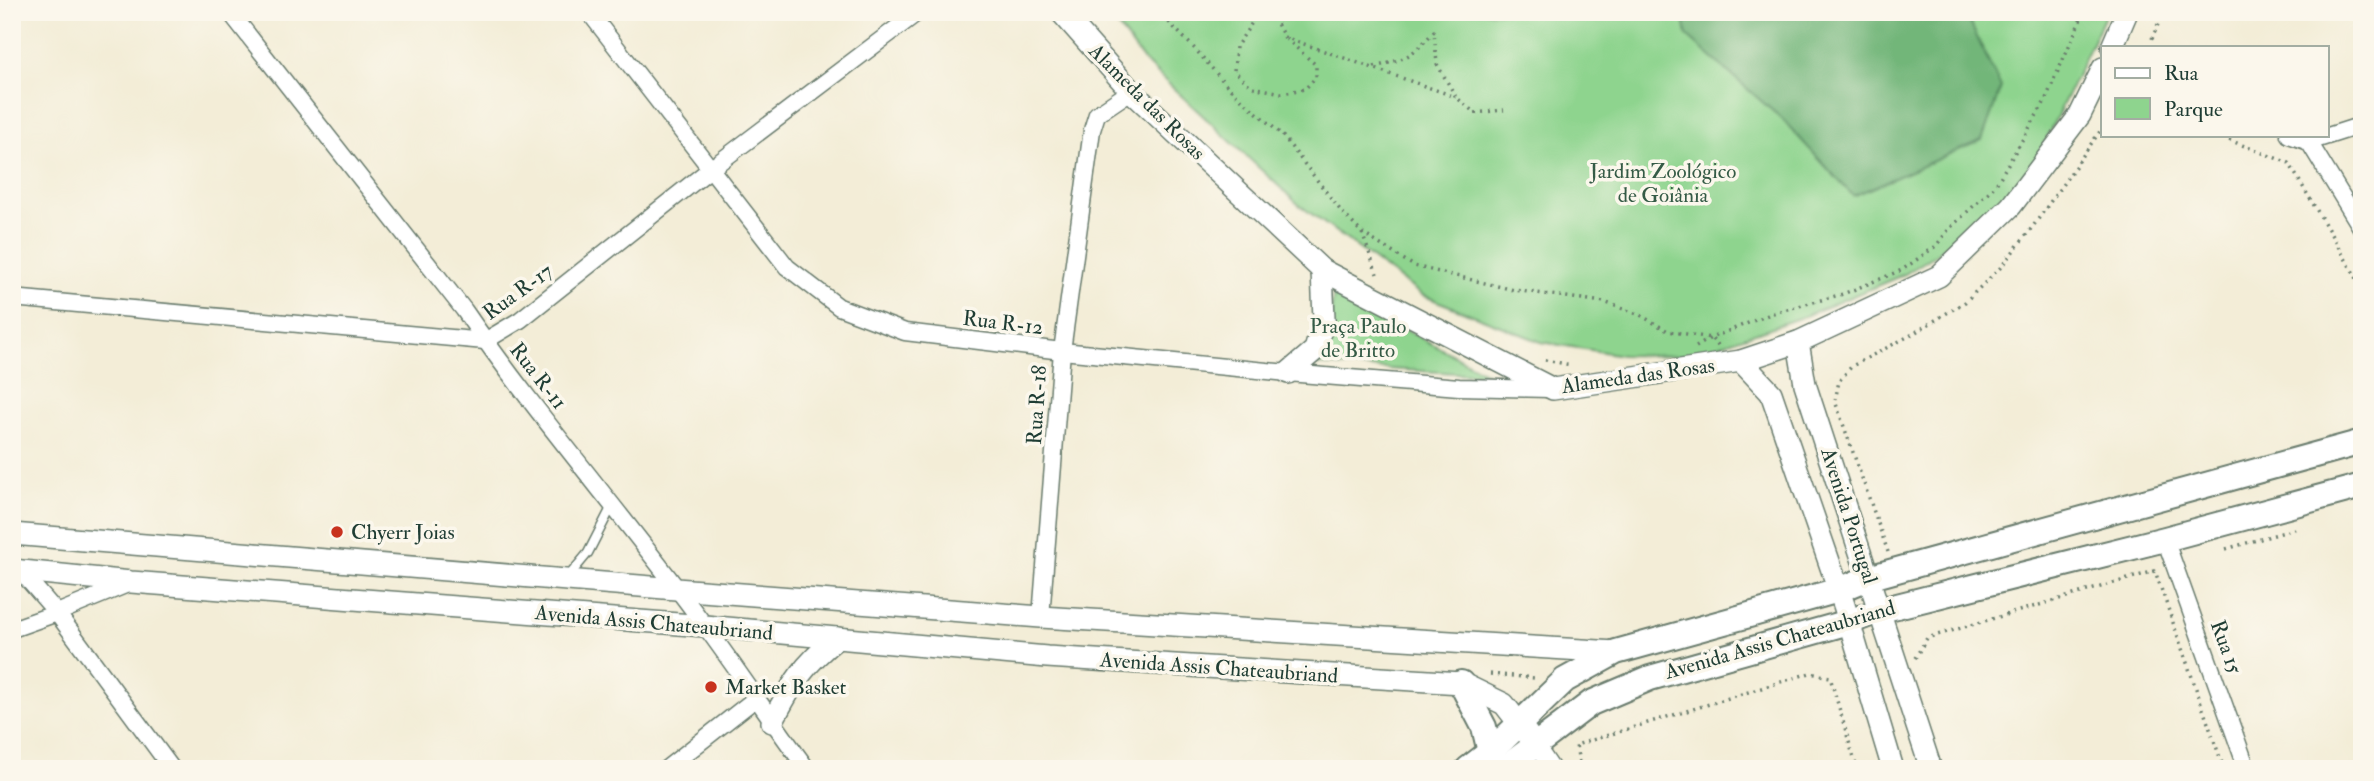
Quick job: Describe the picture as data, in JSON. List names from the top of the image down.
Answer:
{
  "streets": {
    "main road": ["Alameda das Rosas", "Avenida Portugal", "Avenida Assis Chateaubriand"],
    "street": [
      "Rua R-17",
      "Rua R-12",
      "Rua R-11",
      "Rua R-18",
      "Rua 15"
    ]
  },
  "crossings": [
    ["Alameda das Rosas", "Rua R-12"],
    ["Alameda das Rosas", "Rua R-18"],
    ["Alameda das Rosas", "Avenida Portugal"],
    ["Rua R-17", "Rua R-12"],
    ["Rua R-17", "Rua R-11"],
    ["Rua R-12", "Rua R-18"],
    ["Rua R-11", "Avenida Assis Chateaubriand"],
    ["Rua R-18", "Avenida Assis Chateaubriand"],
    ["Avenida Portugal", "Avenida Assis Chateaubriand"],
    ["Avenida Assis Chateaubriand", "Rua 15"]
  ],
  "parks": ["Jardim Zoológico de Goiânia", "Praça Paulo de Britto"],
  "places": ["Chyerr Joias", "Market Basket"],
  "legend": ["Rua", "Parque"]
}
